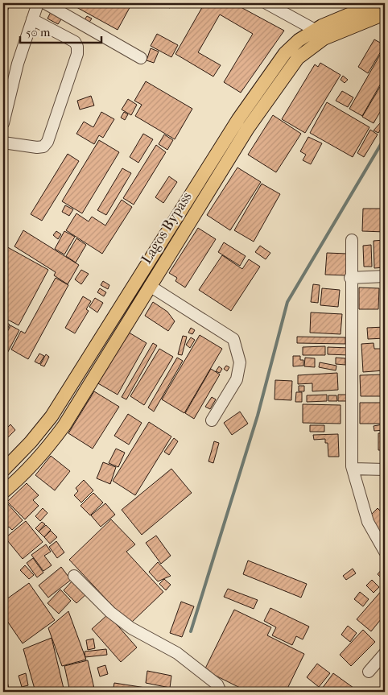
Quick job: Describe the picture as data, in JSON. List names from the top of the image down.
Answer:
{
  "streets": {
    "main road": ["Lagos Bypass"]
  },
  "scale_bar": "50 m"
}
